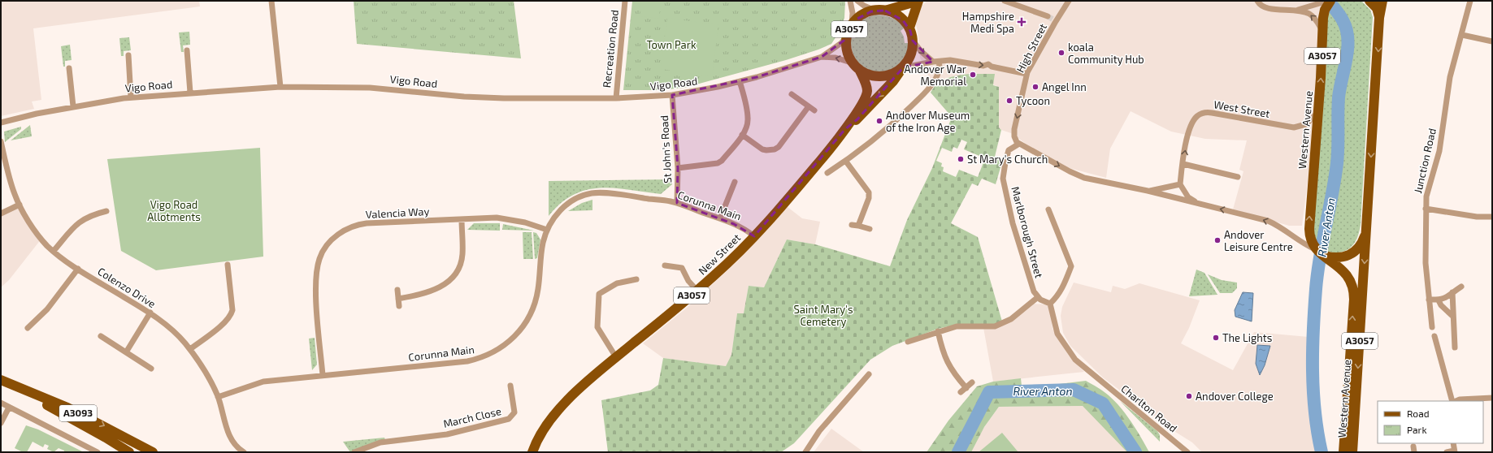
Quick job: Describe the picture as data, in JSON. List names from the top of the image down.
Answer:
{
  "streets": {
    "main road": [
      "A3057",
      "Western Avenue",
      "New Street",
      "A3093"
    ],
    "street": [
      "High Street",
      "Recreation Road",
      "Vigo Road",
      "West Street",
      "St John's Road",
      "Junction Road",
      "Corunna Main",
      "Valencia Way",
      "Marlborough Street",
      "Colenzo Drive",
      "Charlton Road",
      "March Close"
    ]
  },
  "crossings": [
    ["A3057", "Vigo Road"],
    ["A3057", "New Street"],
    ["High Street", "Marlborough Street"],
    ["Recreation Road", "Vigo Road"],
    ["Vigo Road", "St John's Road"],
    ["Vigo Road", "New Street"],
    ["West Street", "Western Avenue"],
    ["St John's Road", "Corunna Main"],
    ["Corunna Main", "Valencia Way"],
    ["Corunna Main", "New Street"],
    ["Corunna Main", "Colenzo Drive"]
  ],
  "one_way": ["High Street", "West Street"],
  "water": ["River Anton"],
  "parks": ["Town Park", "Vigo Road Allotments", "Saint Mary's Cemetery"],
  "places": {
    "health": ["Hampshire Medi Spa"],
    "other": [
      "koala Community Hub",
      "Andover War Memorial",
      "Angel Inn",
      "Tycoon",
      "Andover Museum of the Iron Age",
      "St Mary's Church",
      "Andover Leisure Centre",
      "The Lights",
      "Andover College"
    ]
  },
  "legend": ["Road", "Park"]
}
